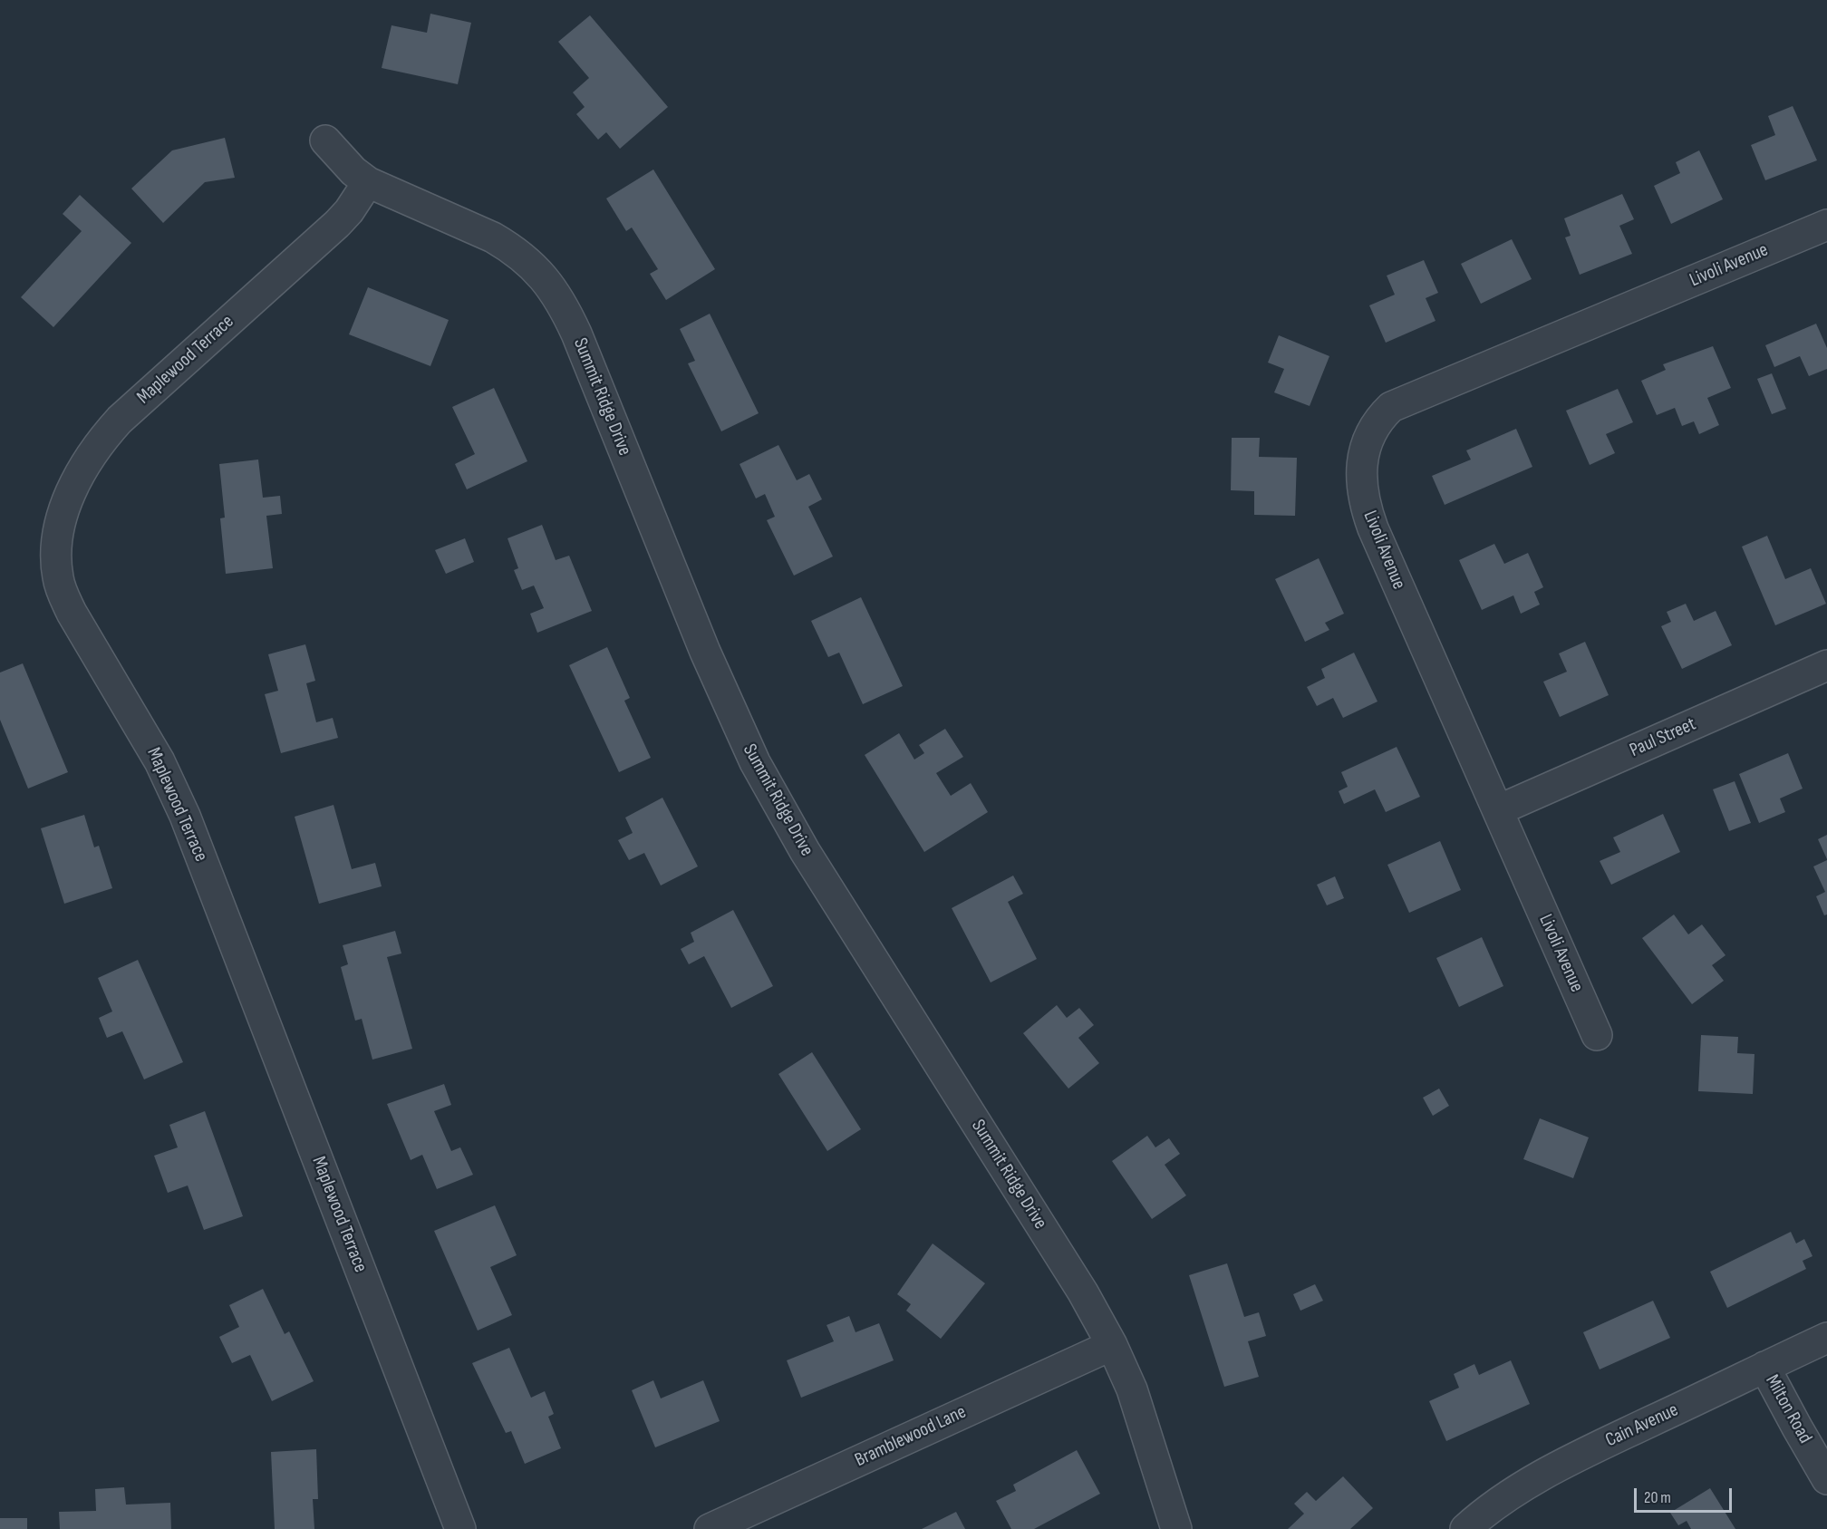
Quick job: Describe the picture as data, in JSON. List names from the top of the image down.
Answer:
{
  "streets": {
    "street": [
      "Livoli Avenue",
      "Maplewood Terrace",
      "Summit Ridge Drive",
      "Paul Street",
      "Milton Road",
      "Cain Avenue",
      "Bramblewood Lane"
    ]
  },
  "crossings": [
    ["Livoli Avenue", "Paul Street"],
    ["Maplewood Terrace", "Summit Ridge Drive"],
    ["Summit Ridge Drive", "Bramblewood Lane"],
    ["Milton Road", "Cain Avenue"]
  ],
  "scale_bar": "20 m"
}
